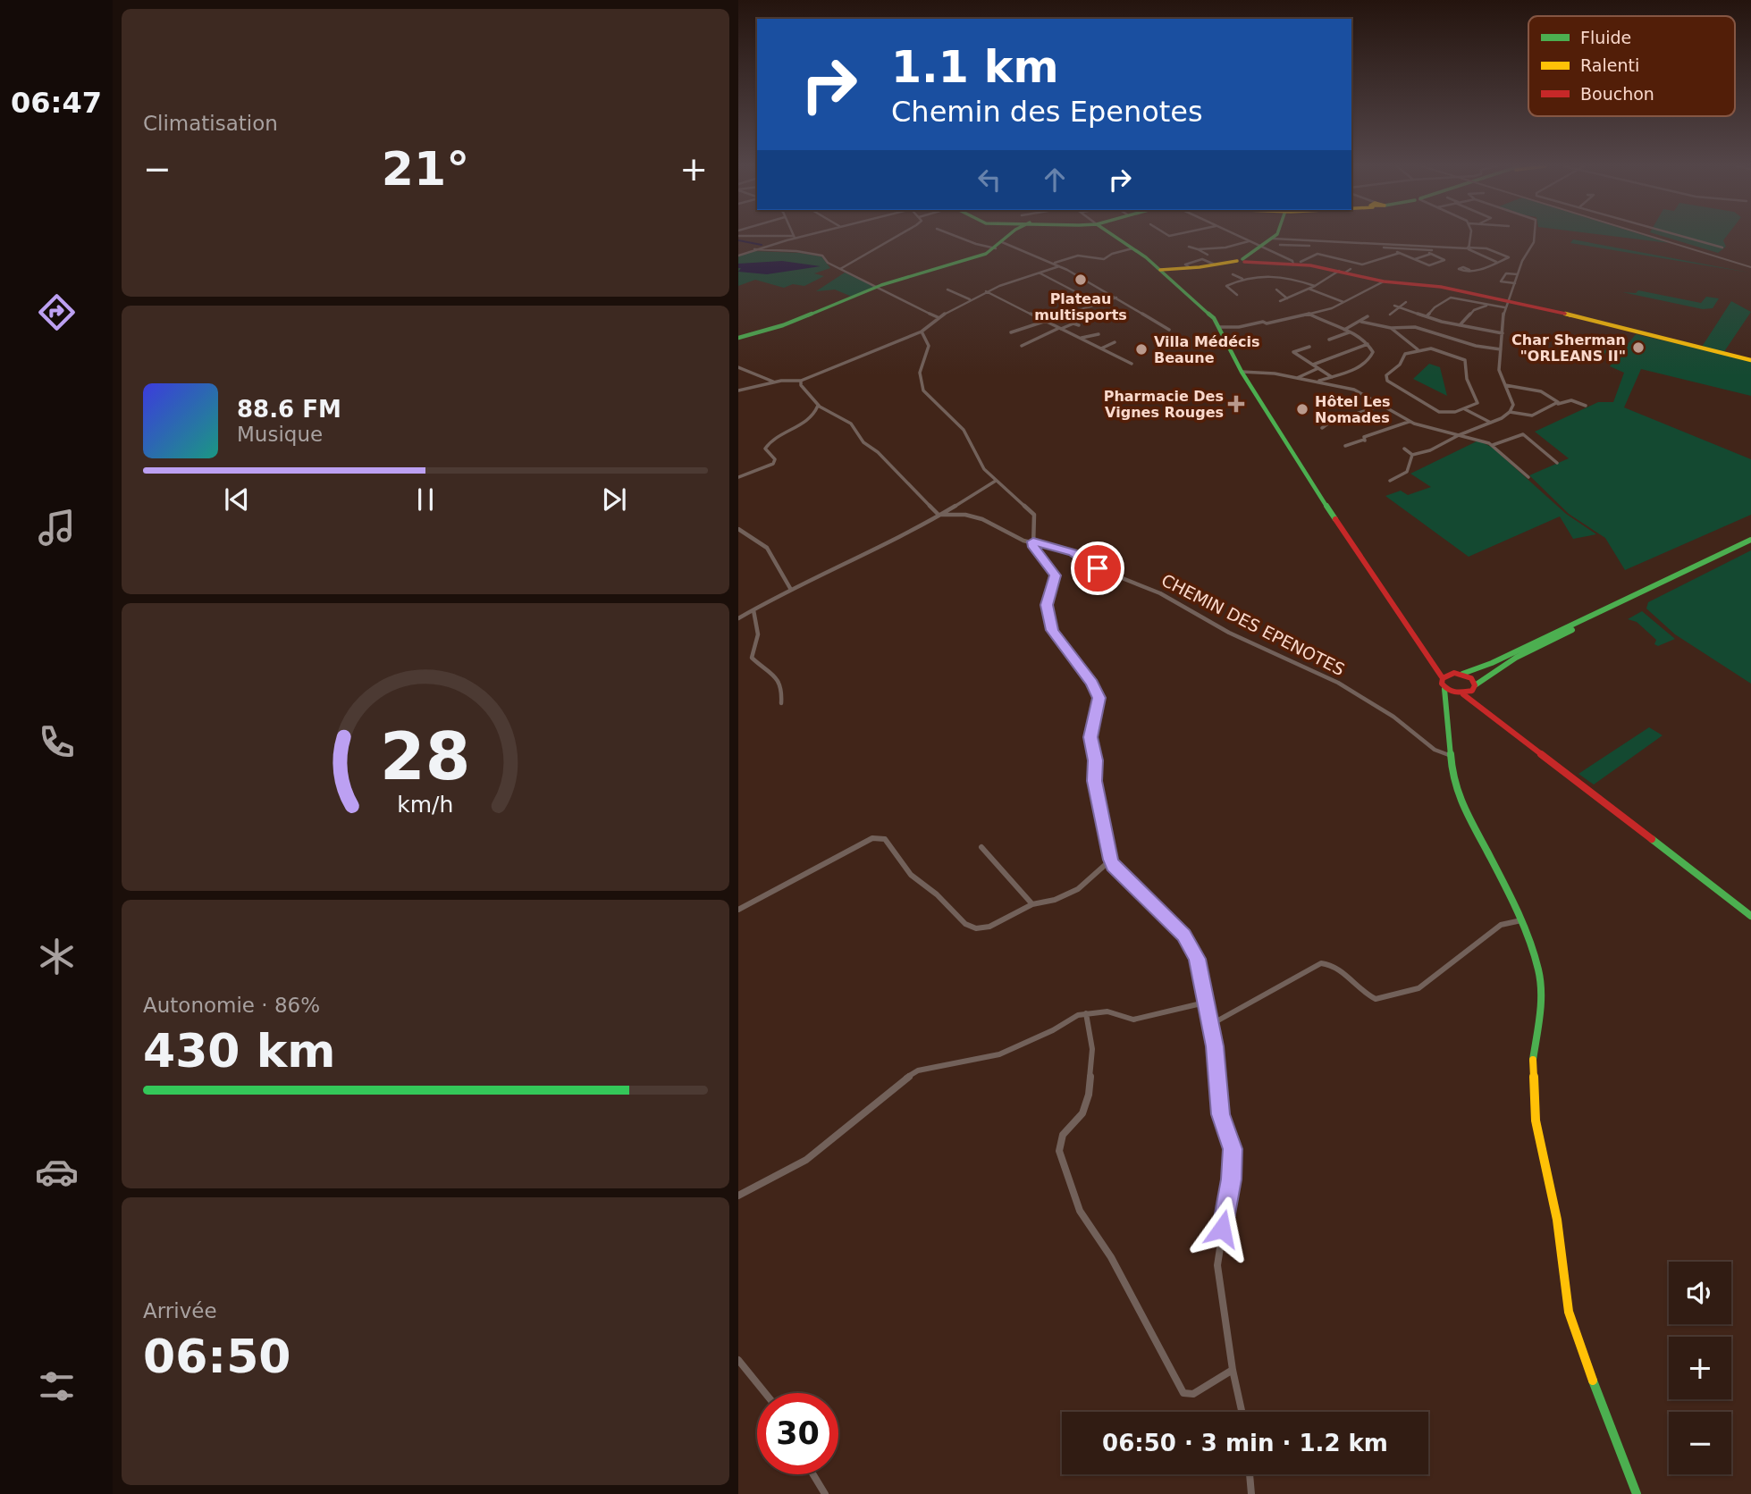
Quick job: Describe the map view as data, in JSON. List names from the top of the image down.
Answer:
{
  "streets": {
    "street": ["CHEMIN DES EPENOTES"]
  },
  "places": {
    "other": [
      "Plateau multisports",
      "Char Sherman \"ORLEANS II\"",
      "Villa Médécis Beaune",
      "Hôtel Les Nomades"
    ],
    "health": ["Pharmacie Des Vignes Rouges"]
  },
  "legend": ["Fluide", "Ralenti", "Bouchon"],
  "page": {
    "tabs": "06:47",
    "tile": [
      "Climatisation",
      ["Autonomie · 86%", "430 km"],
      ["Arrivée", "06:50"]
    ],
    "turn": ["1.1 km", "Chemin des Epenotes"],
    "heat": ["−", "21°", "+"],
    "song": ["88.6 FM", "Musique"],
    "map_buttons": ["+", "−"],
    "limit": "30",
    "trip": "06:50 · 3 min · 1.2 km",
    "gauge": ["28", "km/h"]
  }
}
